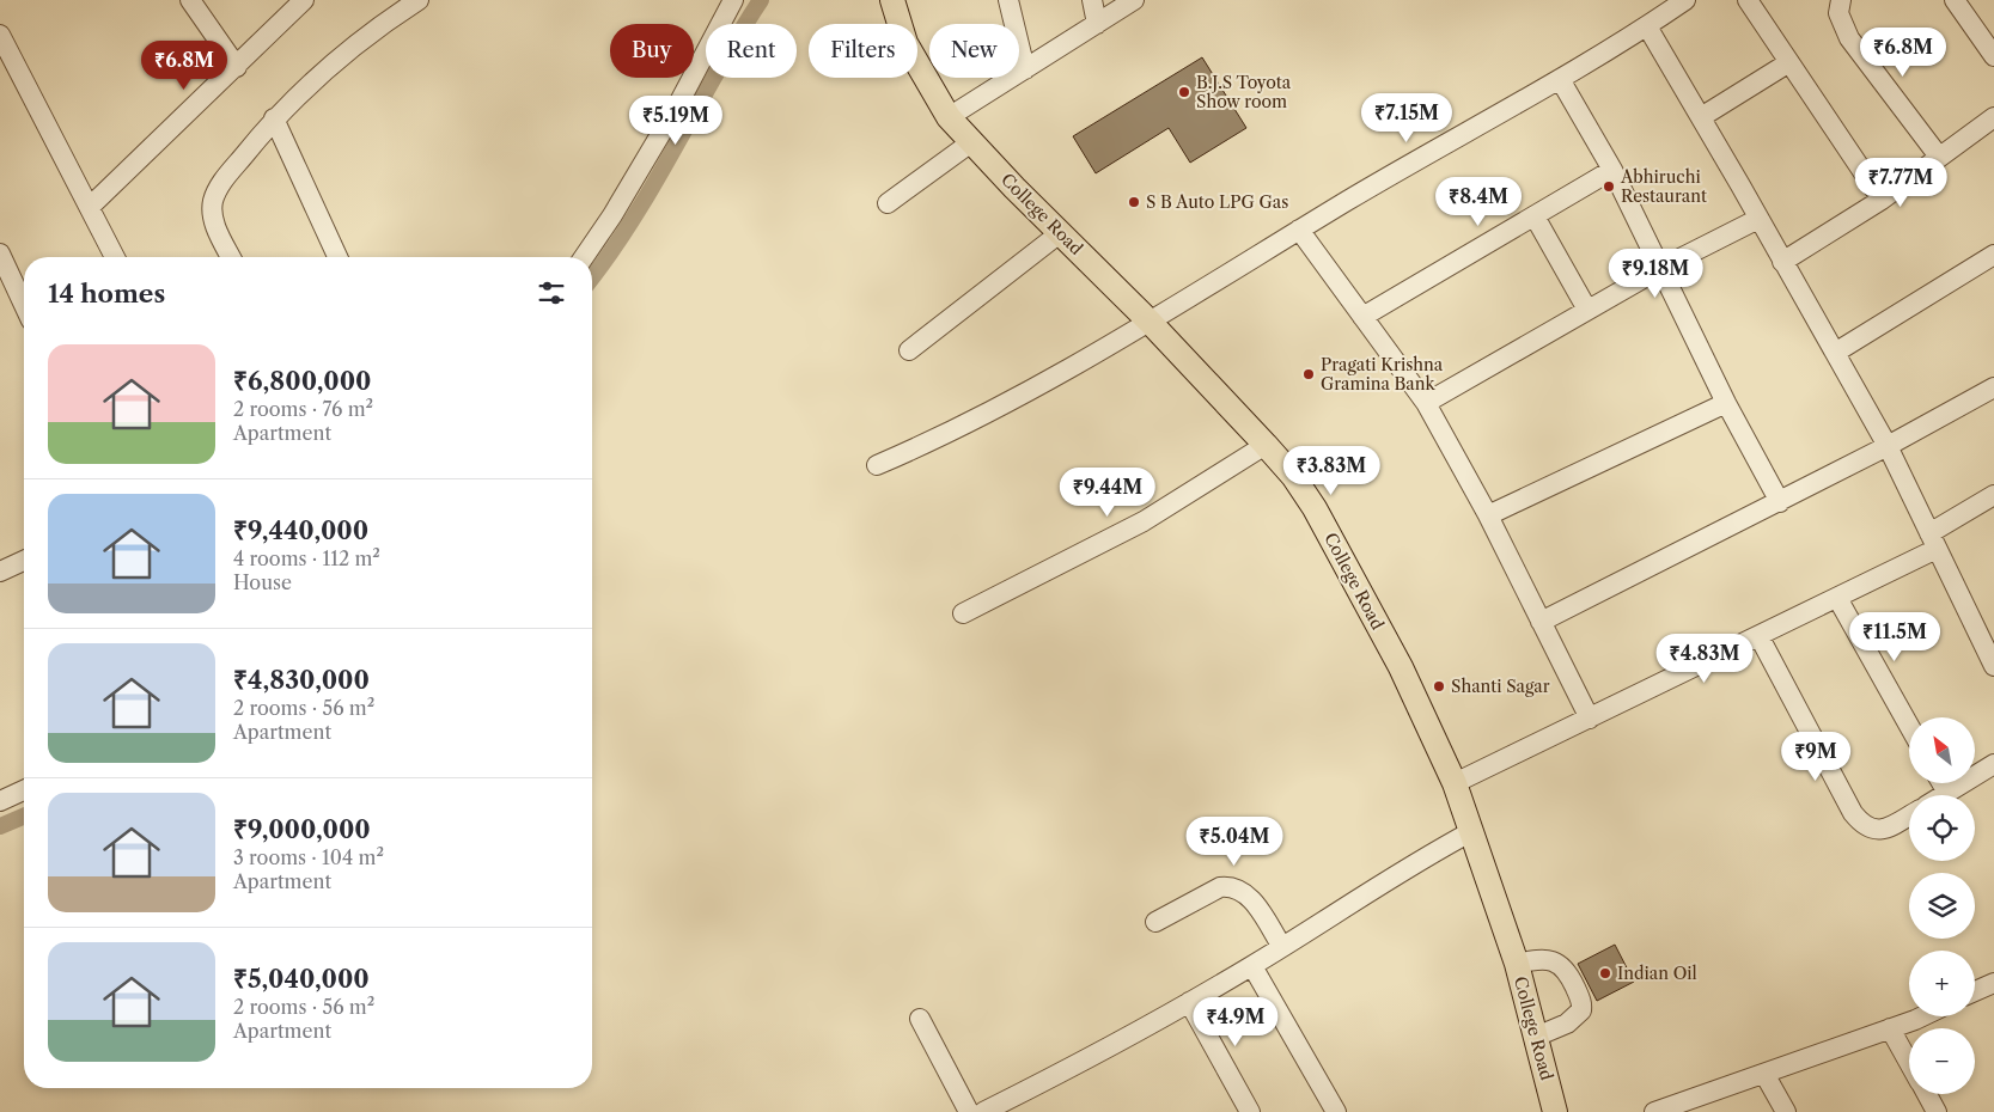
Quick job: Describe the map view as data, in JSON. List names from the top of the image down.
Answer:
{
  "streets": {
    "main road": ["College Road"]
  },
  "places": [
    "B.J.S Toyota Show room",
    "Abhiruchi Restaurant",
    "S B Auto LPG Gas",
    "Pragati Krishna Gramina Bank",
    "Shanti Sagar",
    "Indian Oil"
  ],
  "north": "top left",
  "page": {
    "chip": [
      "Buy",
      "Rent",
      "Filters",
      "New"
    ],
    "price": [
      "₹6.8M",
      "₹6.8M",
      "₹7.15M",
      "₹5.19M",
      "₹7.77M",
      "₹8.4M",
      "₹9.18M",
      "₹3.83M",
      "₹9.44M",
      "₹11.5M",
      "₹4.83M",
      "₹9M",
      "₹5.04M",
      "₹4.9M"
    ],
    "heading": "14 homes",
    "list": [
      {
        "name": "₹6,800,000",
        "note": "2 rooms · 76 m² · Apartment"
      },
      {
        "name": "₹9,440,000",
        "note": "4 rooms · 112 m² · House"
      },
      {
        "name": "₹4,830,000",
        "note": "2 rooms · 56 m² · Apartment"
      },
      {
        "name": "₹9,000,000",
        "note": "3 rooms · 104 m² · Apartment"
      },
      {
        "name": "₹5,040,000",
        "note": "2 rooms · 56 m² · Apartment"
      }
    ],
    "map_buttons": ["+", "−"]
  }
}
